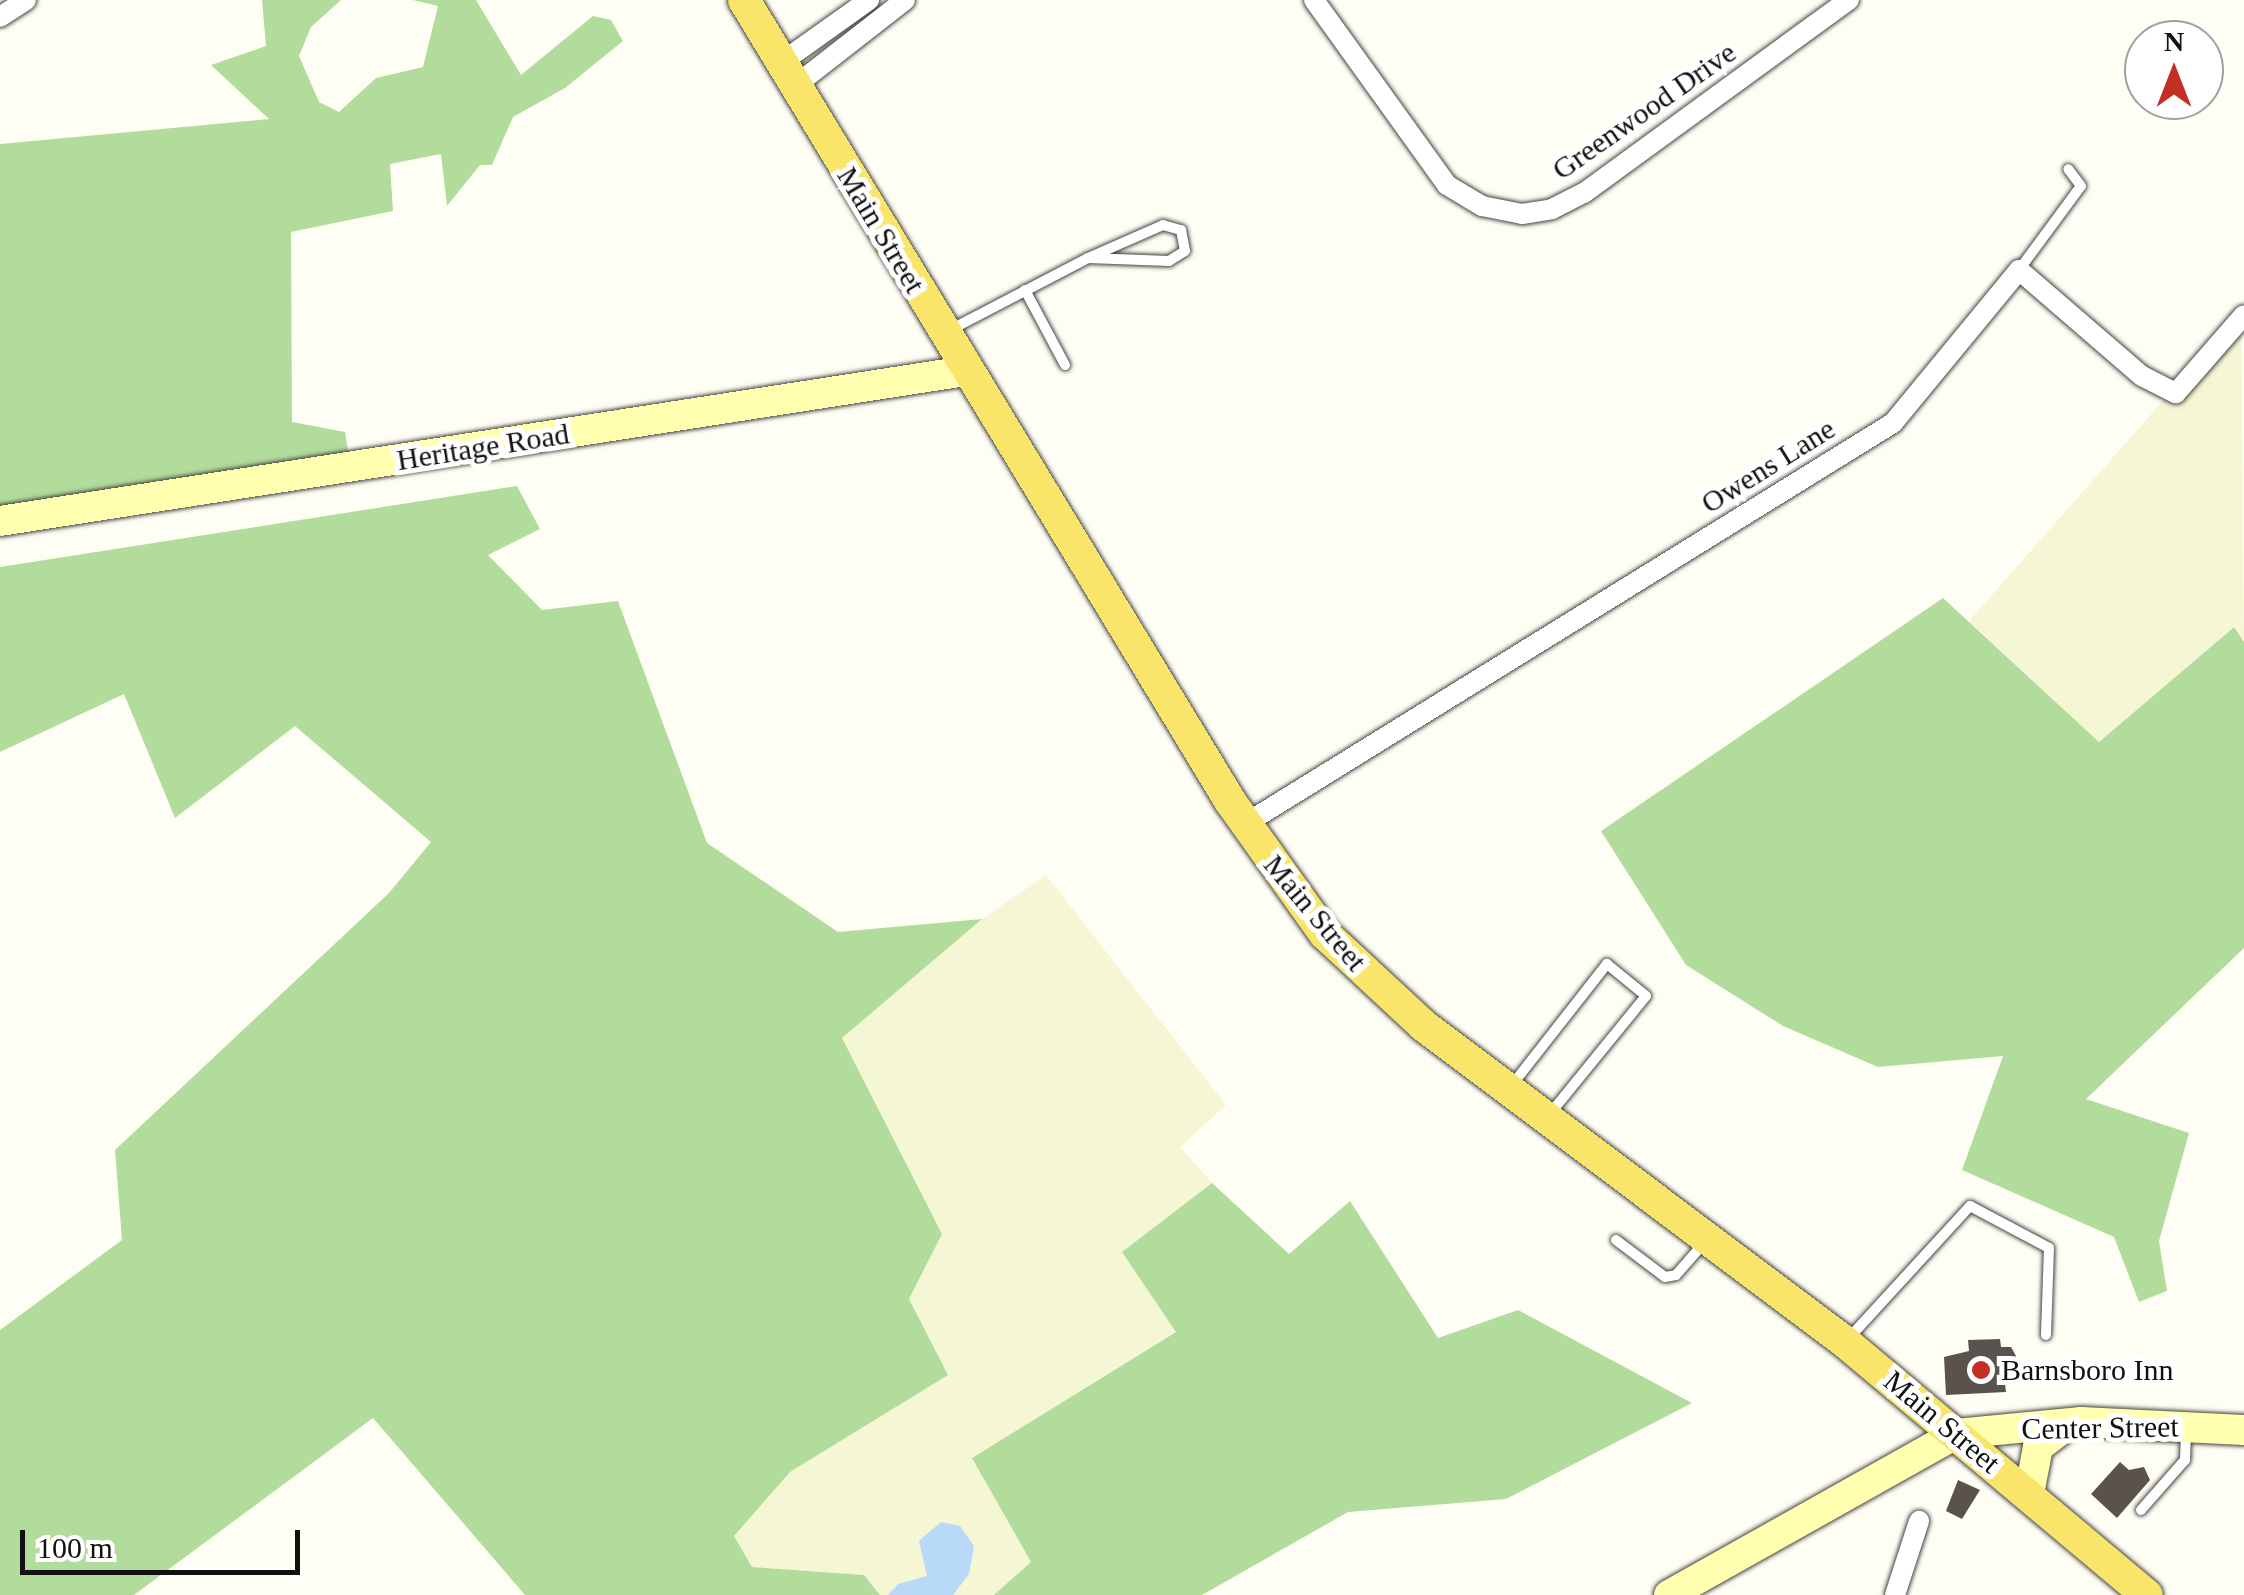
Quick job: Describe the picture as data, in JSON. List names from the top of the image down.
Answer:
{
  "streets": {
    "main road": ["Main Street"],
    "street": [
      "Greenwood Drive",
      "Heritage Road",
      "Owens Lane",
      "Center Street"
    ]
  },
  "crossings": [
    ["Main Street", "Heritage Road"],
    ["Main Street", "Owens Lane"],
    ["Main Street", "Center Street"]
  ],
  "places": ["Barnsboro Inn"],
  "scale_bar": "100 m",
  "north": "top"
}
